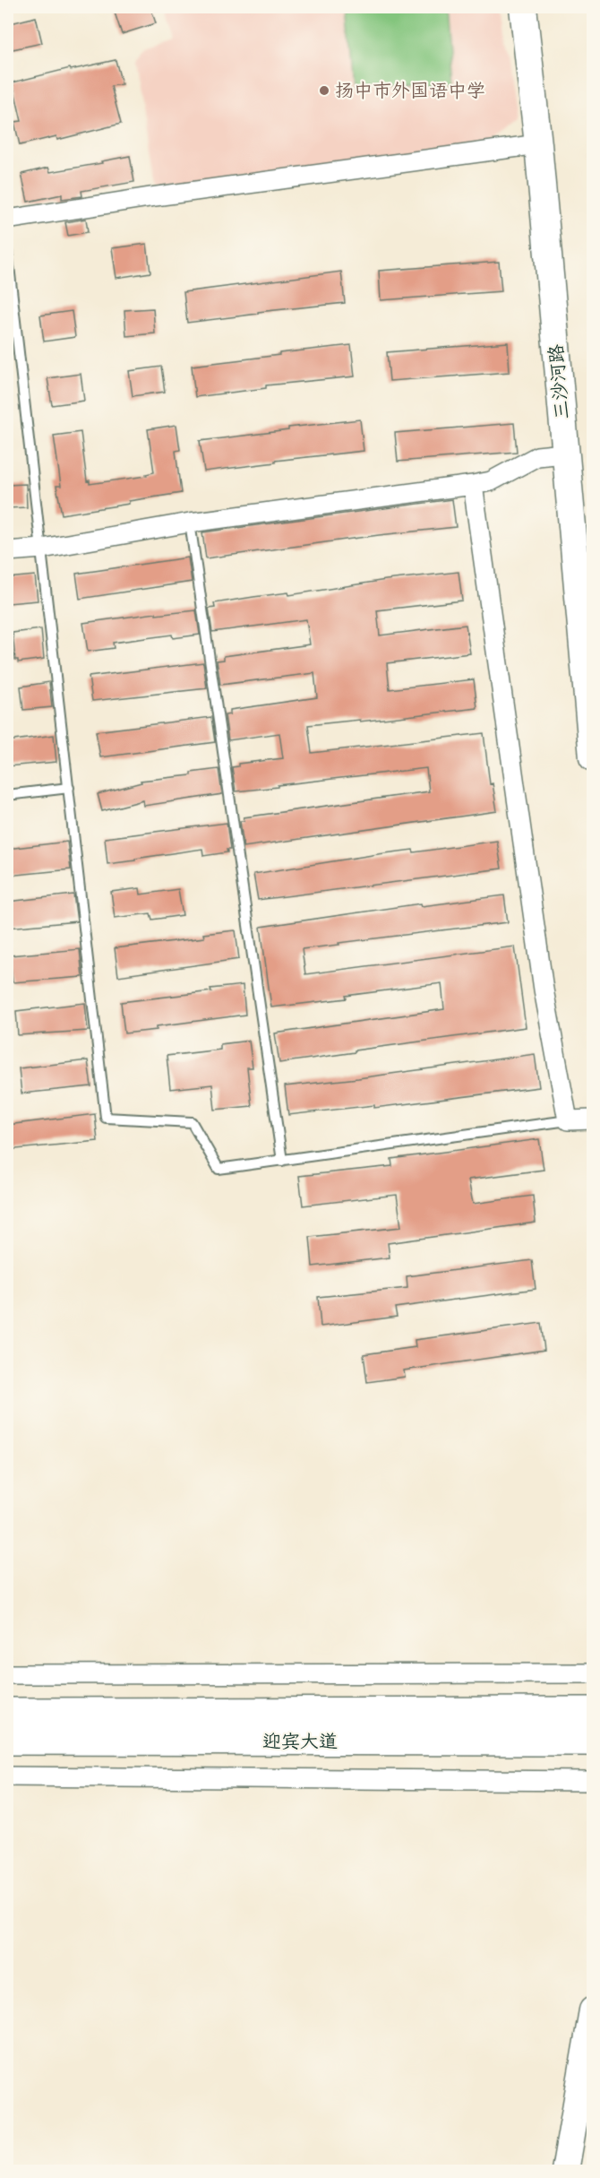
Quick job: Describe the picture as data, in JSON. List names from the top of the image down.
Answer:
{
  "streets": {
    "main road": ["迎宾大道"],
    "street": ["三沙河路"]
  },
  "places": ["扬中市外国语中学"]
}
